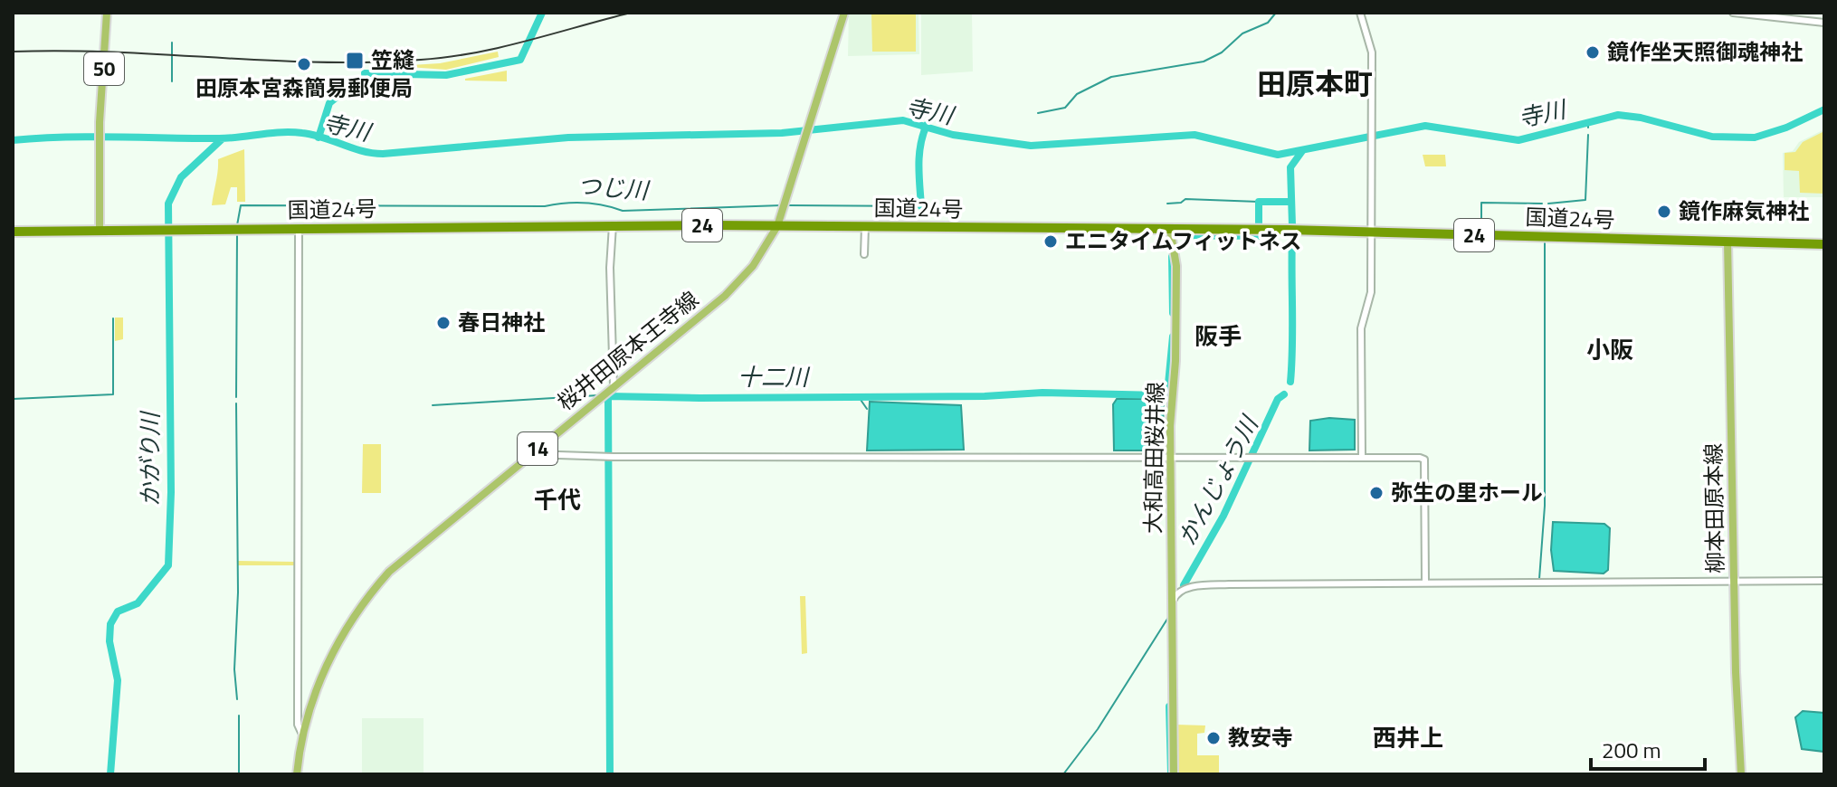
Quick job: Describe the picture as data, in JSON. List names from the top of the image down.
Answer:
{
  "streets": {
    "highway": ["国道24号", "24"],
    "main road": [
      "50",
      "桜井田原本王寺線",
      "14",
      "大和高田桜井線",
      "柳本田原本線"
    ]
  },
  "crossings": [
    ["50", "国道24号"],
    ["国道24号", "桜井田原本王寺線"],
    ["国道24号", "大和高田桜井線"],
    ["国道24号", "柳本田原本線"]
  ],
  "districts": [
    "田原本町",
    "阪手",
    "小阪",
    "千代",
    "西井上"
  ],
  "water": [
    "寺川",
    "つじ川",
    "十二川",
    "かがり川",
    "かんじょう川"
  ],
  "places": {
    "other": [
      "鏡作坐天照御魂神社",
      "田原本宮森簡易郵便局",
      "鏡作麻気神社",
      "エニタイムフィットネス",
      "春日神社",
      "弥生の里ホール",
      "教安寺"
    ],
    "transit": ["笠縫"]
  },
  "scale_bar": "200 m"
}
